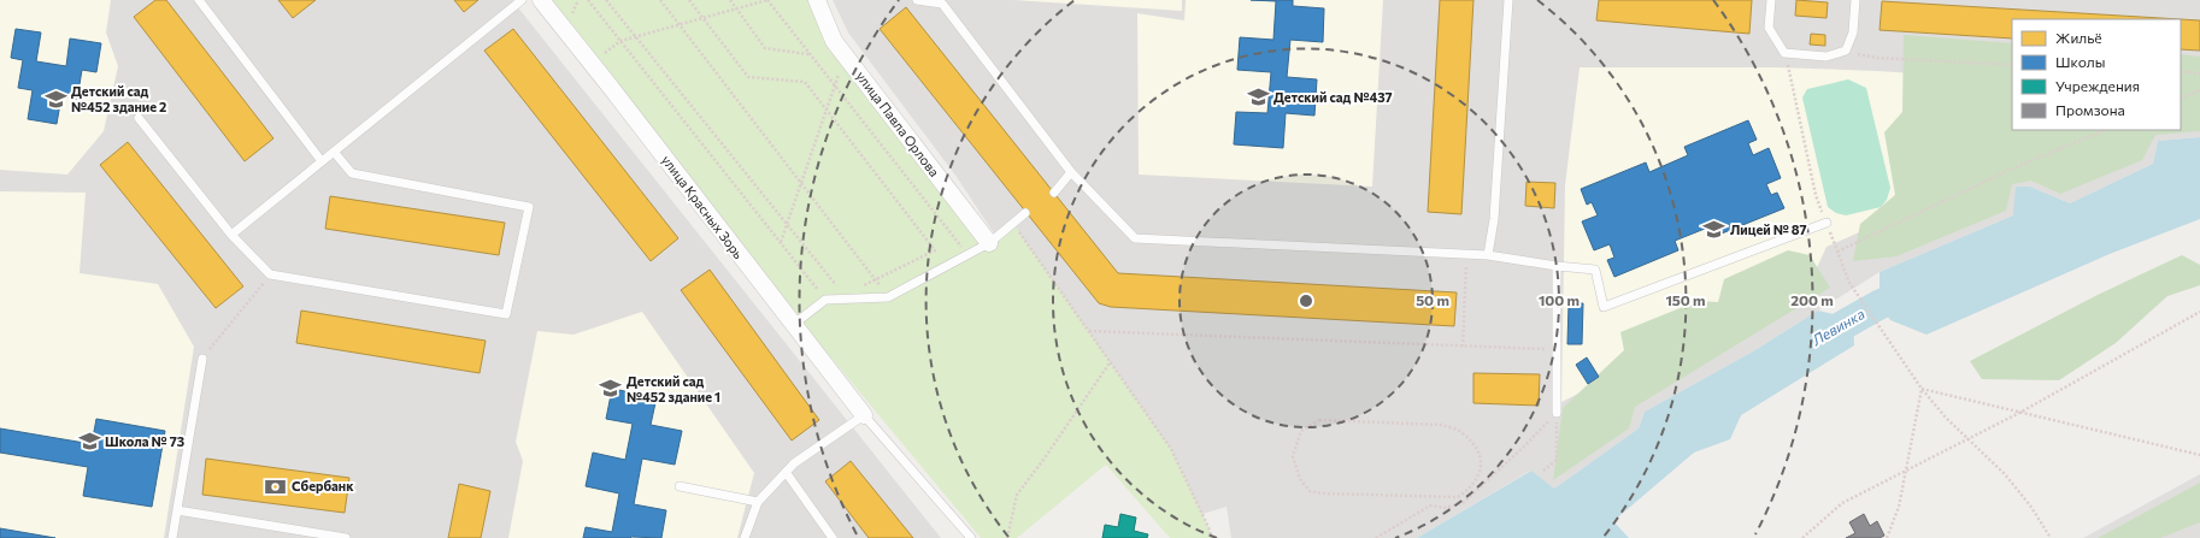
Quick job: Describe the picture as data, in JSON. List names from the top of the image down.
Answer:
{
  "streets": {
    "street": ["улица Павла Орлова", "улица Красных Зорь"]
  },
  "water": ["Левинка"],
  "places": {
    "school or university": [
      "Детский сад №437",
      "Детский сад №452 здание 2",
      "Лицей № 87",
      "Детский сад №452 здание 1",
      "Школа № 73"
    ],
    "bank": ["Сбербанк"]
  },
  "legend": [
    "Жильё",
    "Школы",
    "Учреждения",
    "Промзона"
  ],
  "rings": [
    "50 m",
    "100 m",
    "150 m",
    "200 m"
  ]
}
